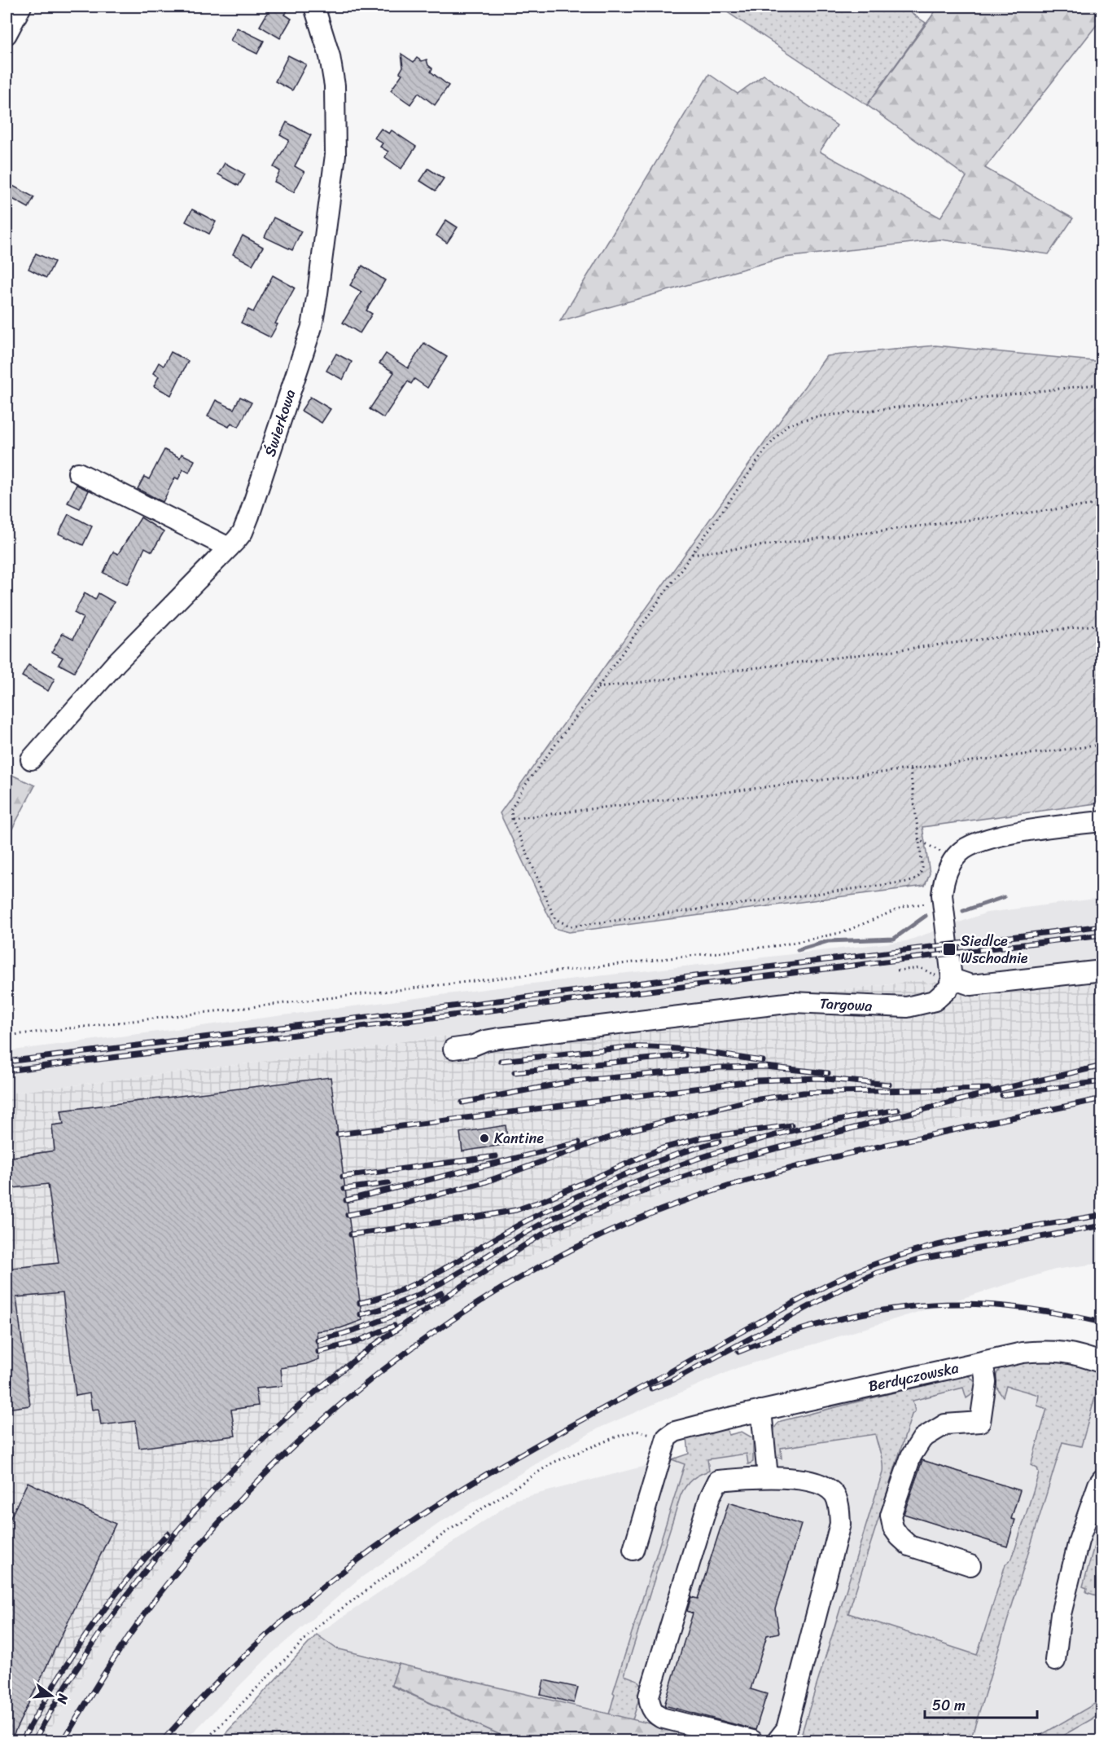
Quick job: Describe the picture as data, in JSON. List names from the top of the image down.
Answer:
{
  "streets": {
    "street": ["Świerkowa", "Targowa", "Berdyczowska"]
  },
  "places": {
    "transit": ["Siedlce Wschodnie"],
    "other": ["Kantine"]
  },
  "scale_bar": "50 m",
  "north": "right"
}
